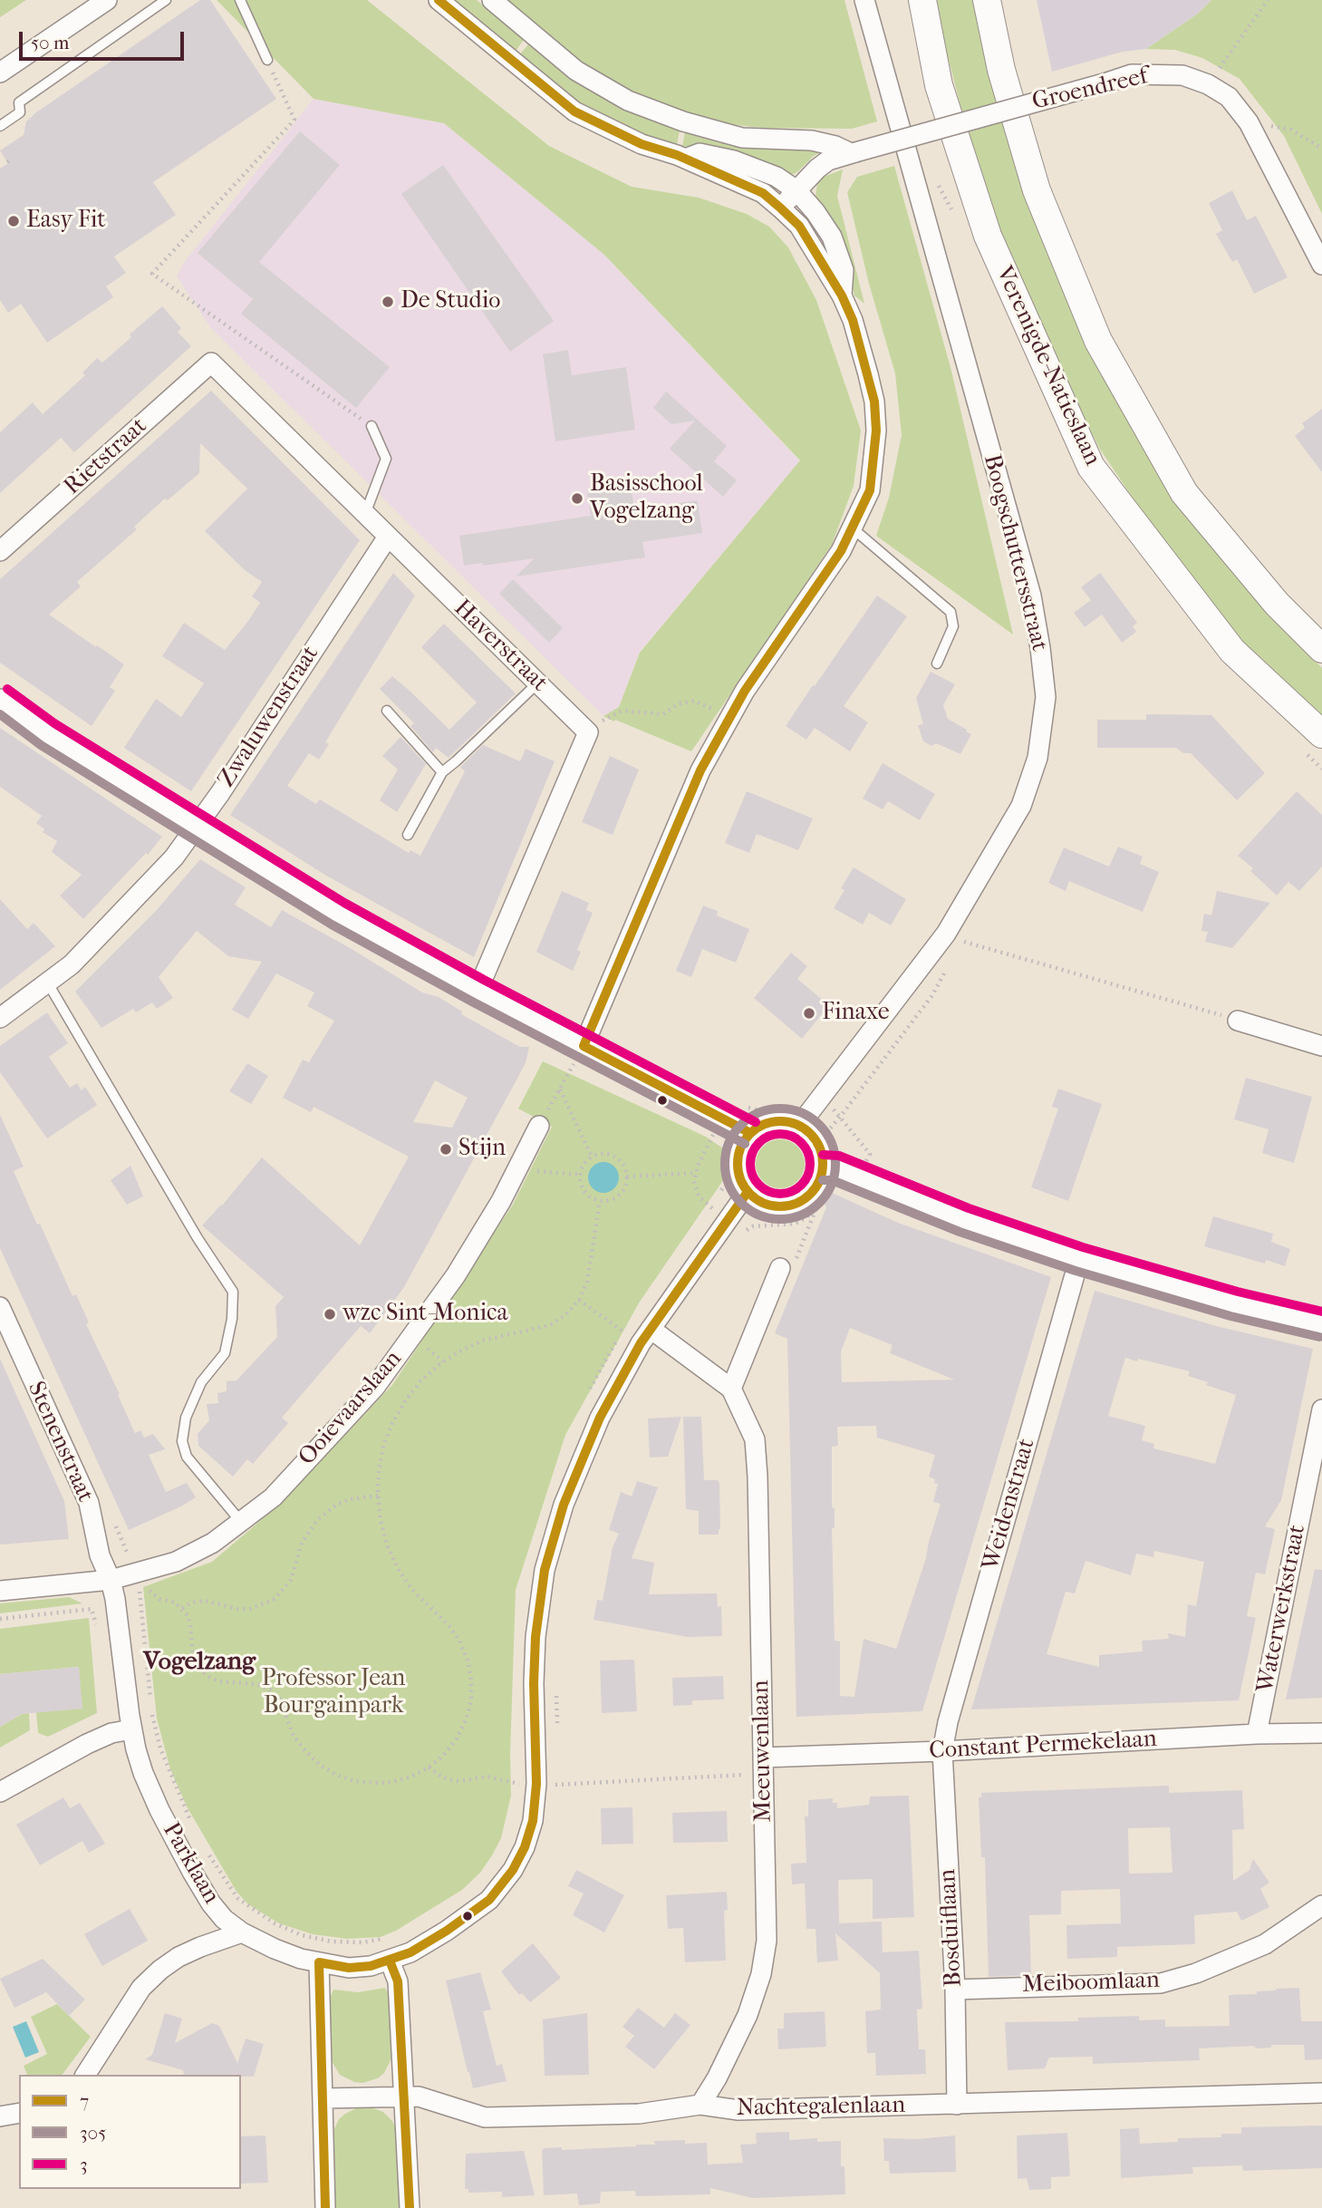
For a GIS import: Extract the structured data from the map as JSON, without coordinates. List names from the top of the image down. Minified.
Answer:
{"streets":{"main road":["Verenigde-Natieslaan"],"street":["Groendreef","Rietstraat","Boogschuttersstraat","Haverstraat","Zwaluwenstraat","Ooievaarslaan","Stenenstraat","Weidenstraat","Waterwerkstraat","Constant Permekelaan","Meeuwenlaan","Parklaan","Bosduiflaan","Meiboomlaan","Nachtegalenlaan"]},"crossings":[["Rietstraat","Haverstraat"],["Boogschuttersstraat","Parklaan"],["Haverstraat","Zwaluwenstraat"],["Ooievaarslaan","Stenenstraat"],["Ooievaarslaan","Parklaan"],["Stenenstraat","Parklaan"],["Weidenstraat","Constant Permekelaan"],["Weidenstraat","Bosduiflaan"],["Waterwerkstraat","Constant Permekelaan"],["Constant Permekelaan","Meeuwenlaan"],["Constant Permekelaan","Bosduiflaan"],["Meeuwenlaan","Parklaan"],["Meeuwenlaan","Nachtegalenlaan"],["Bosduiflaan","Meiboomlaan"],["Bosduiflaan","Nachtegalenlaan"]],"districts":["Vogelzang"],"parks":["Professor Jean Bourgainpark"],"places":["Easy Fit","De Studio","Basisschool Vogelzang","Finaxe","Stijn","wzc Sint-Monica"],"lines":["transit line 7","transit line 3","transit line 305"],"legend":["7","305","3"],"scale_bar":"50 m"}
